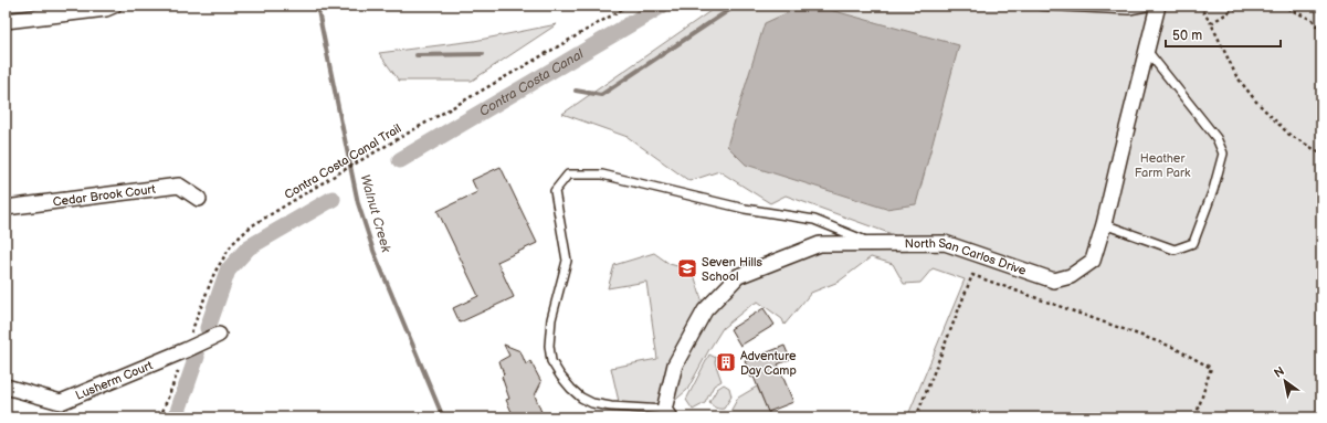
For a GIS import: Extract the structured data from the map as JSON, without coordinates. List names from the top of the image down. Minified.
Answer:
{"streets":{"street":["Cedar Brook Court","North San Carlos Drive","Lusherm Court"],"path":["Contra Costa Canal Trail"]},"crossings":[["Contra Costa Canal Trail","Lusherm Court"]],"water":["Contra Costa Canal","Walnut Creek"],"parks":["Heather Farm Park"],"places":{"school or university":["Seven Hills School"],"building":["Adventure Day Camp"]},"scale_bar":"50 m","north":"top left"}
